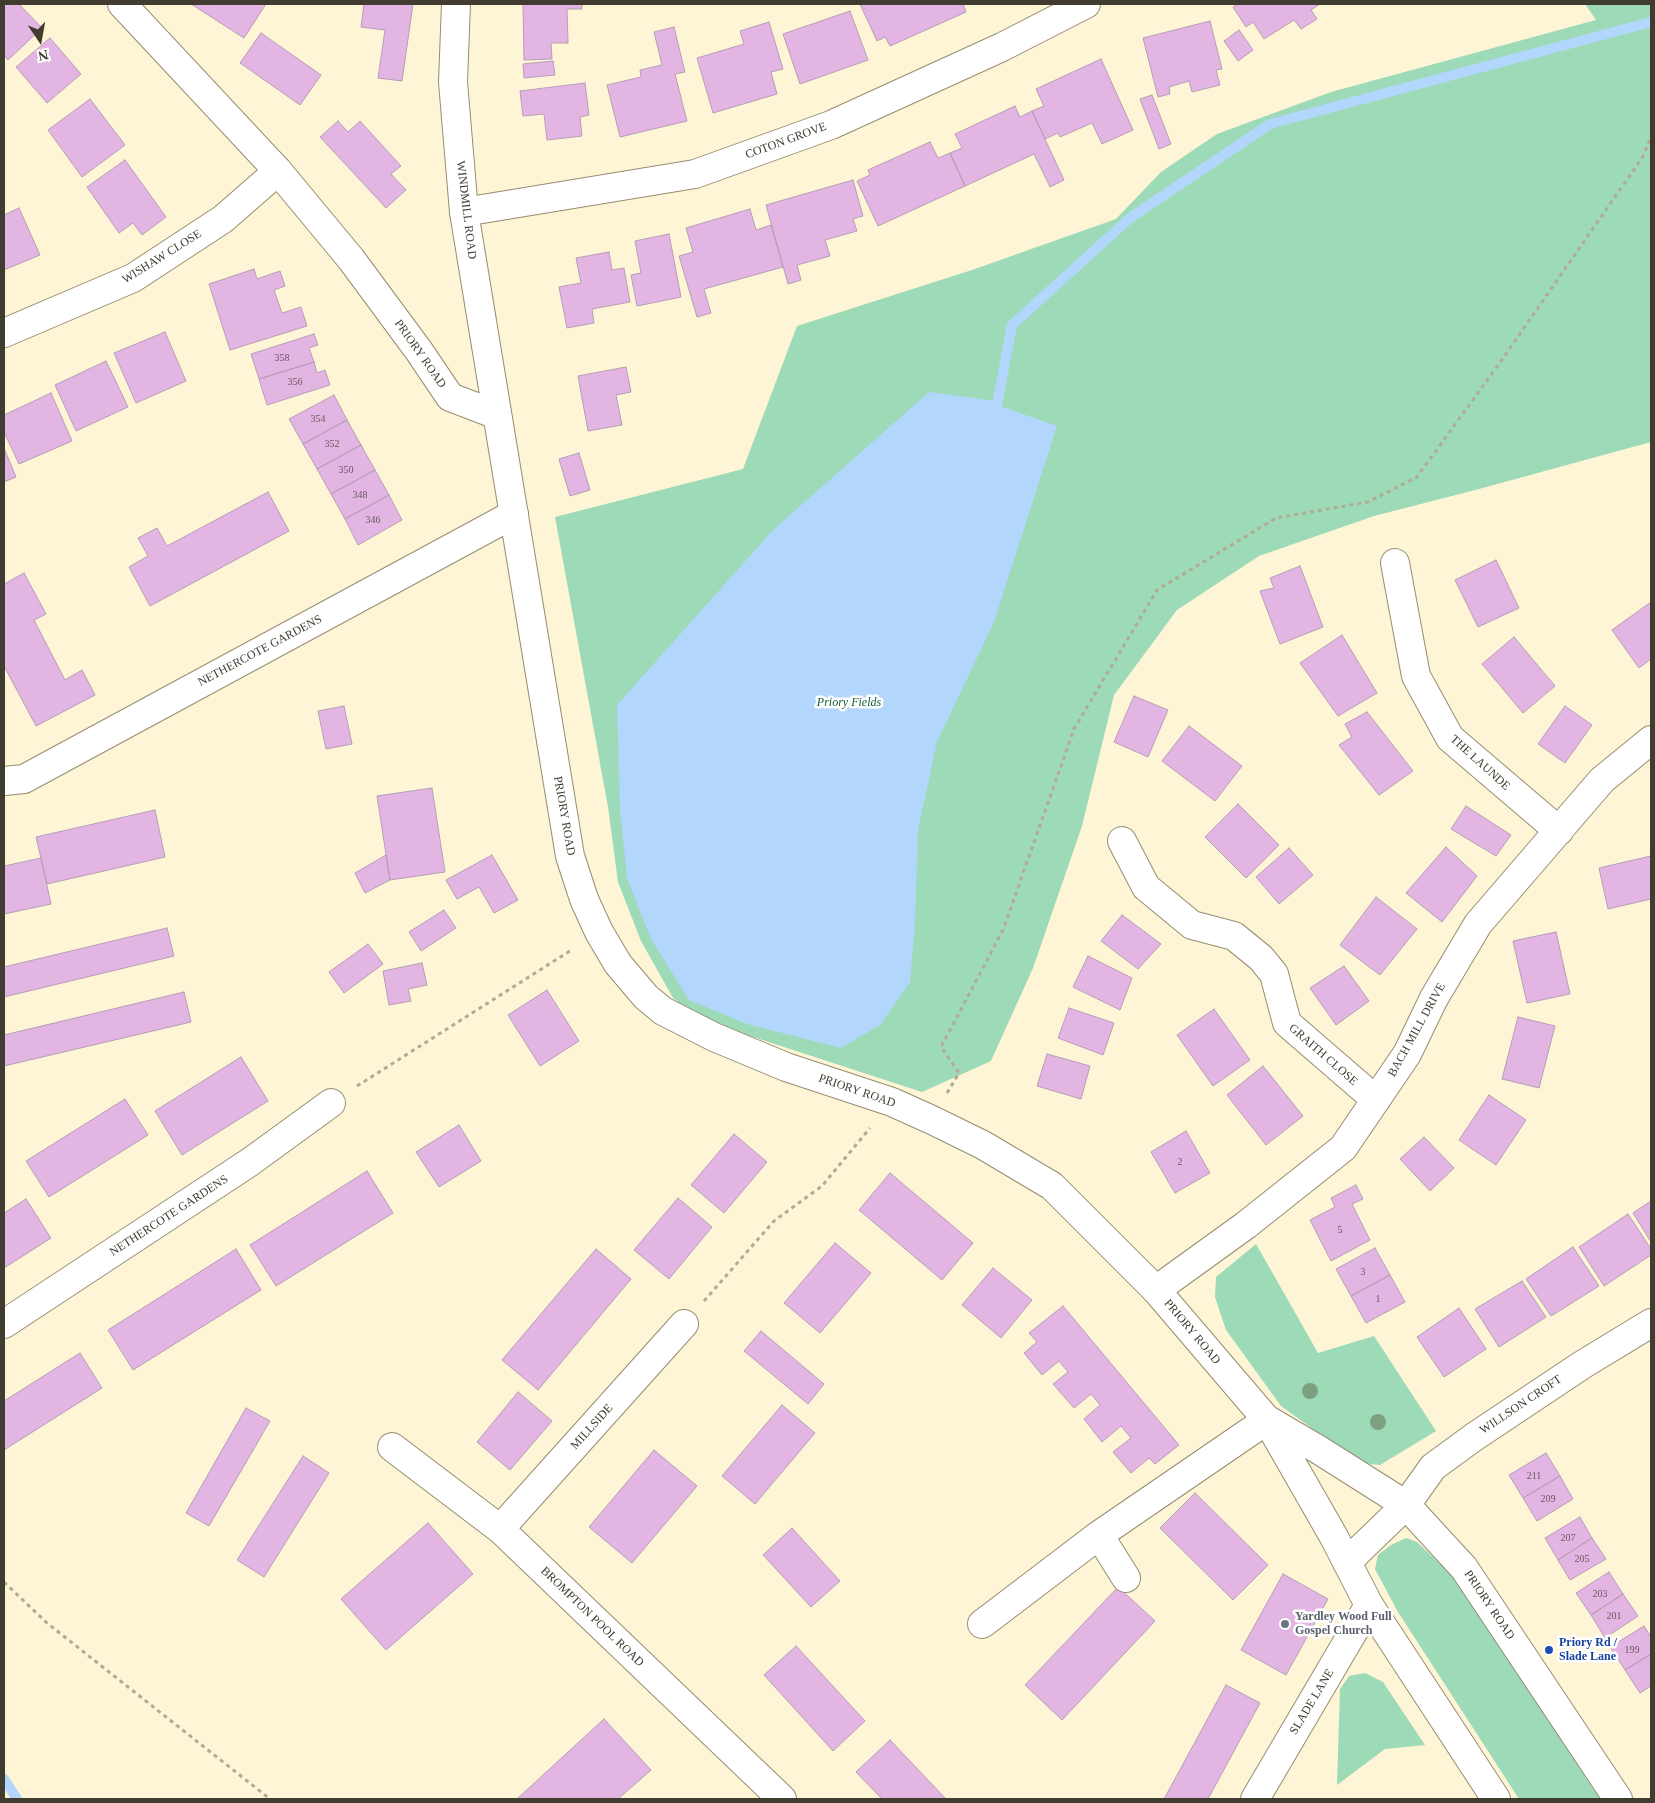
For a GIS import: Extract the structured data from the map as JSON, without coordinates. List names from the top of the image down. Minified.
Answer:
{"streets":{"street":["COTON GROVE","WINDMILL ROAD","WISHAW CLOSE","PRIORY ROAD","NETHERCOTE GARDENS","THE LAUNDE","BACH MILL DRIVE","GRAITH CLOSE","WILLSON CROFT","MILLSIDE","BROMPTON POOL ROAD","SLADE LANE"]},"crossings":[["COTON GROVE","WINDMILL ROAD"],["WINDMILL ROAD","PRIORY ROAD"],["WISHAW CLOSE","PRIORY ROAD"],["PRIORY ROAD","NETHERCOTE GARDENS"],["PRIORY ROAD","BACH MILL DRIVE"],["PRIORY ROAD","WILLSON CROFT"],["PRIORY ROAD","SLADE LANE"],["THE LAUNDE","BACH MILL DRIVE"],["BACH MILL DRIVE","GRAITH CLOSE"],["MILLSIDE","BROMPTON POOL ROAD"]],"parks":["Priory Fields"],"places":["Yardley Wood Full Gospel Church","Priory Rd / Slade Lane"],"house_numbers":["358","356","354","352","350","348","346","2","5","3","1","211","209","207","205","203","201","199"],"north":"bottom"}
